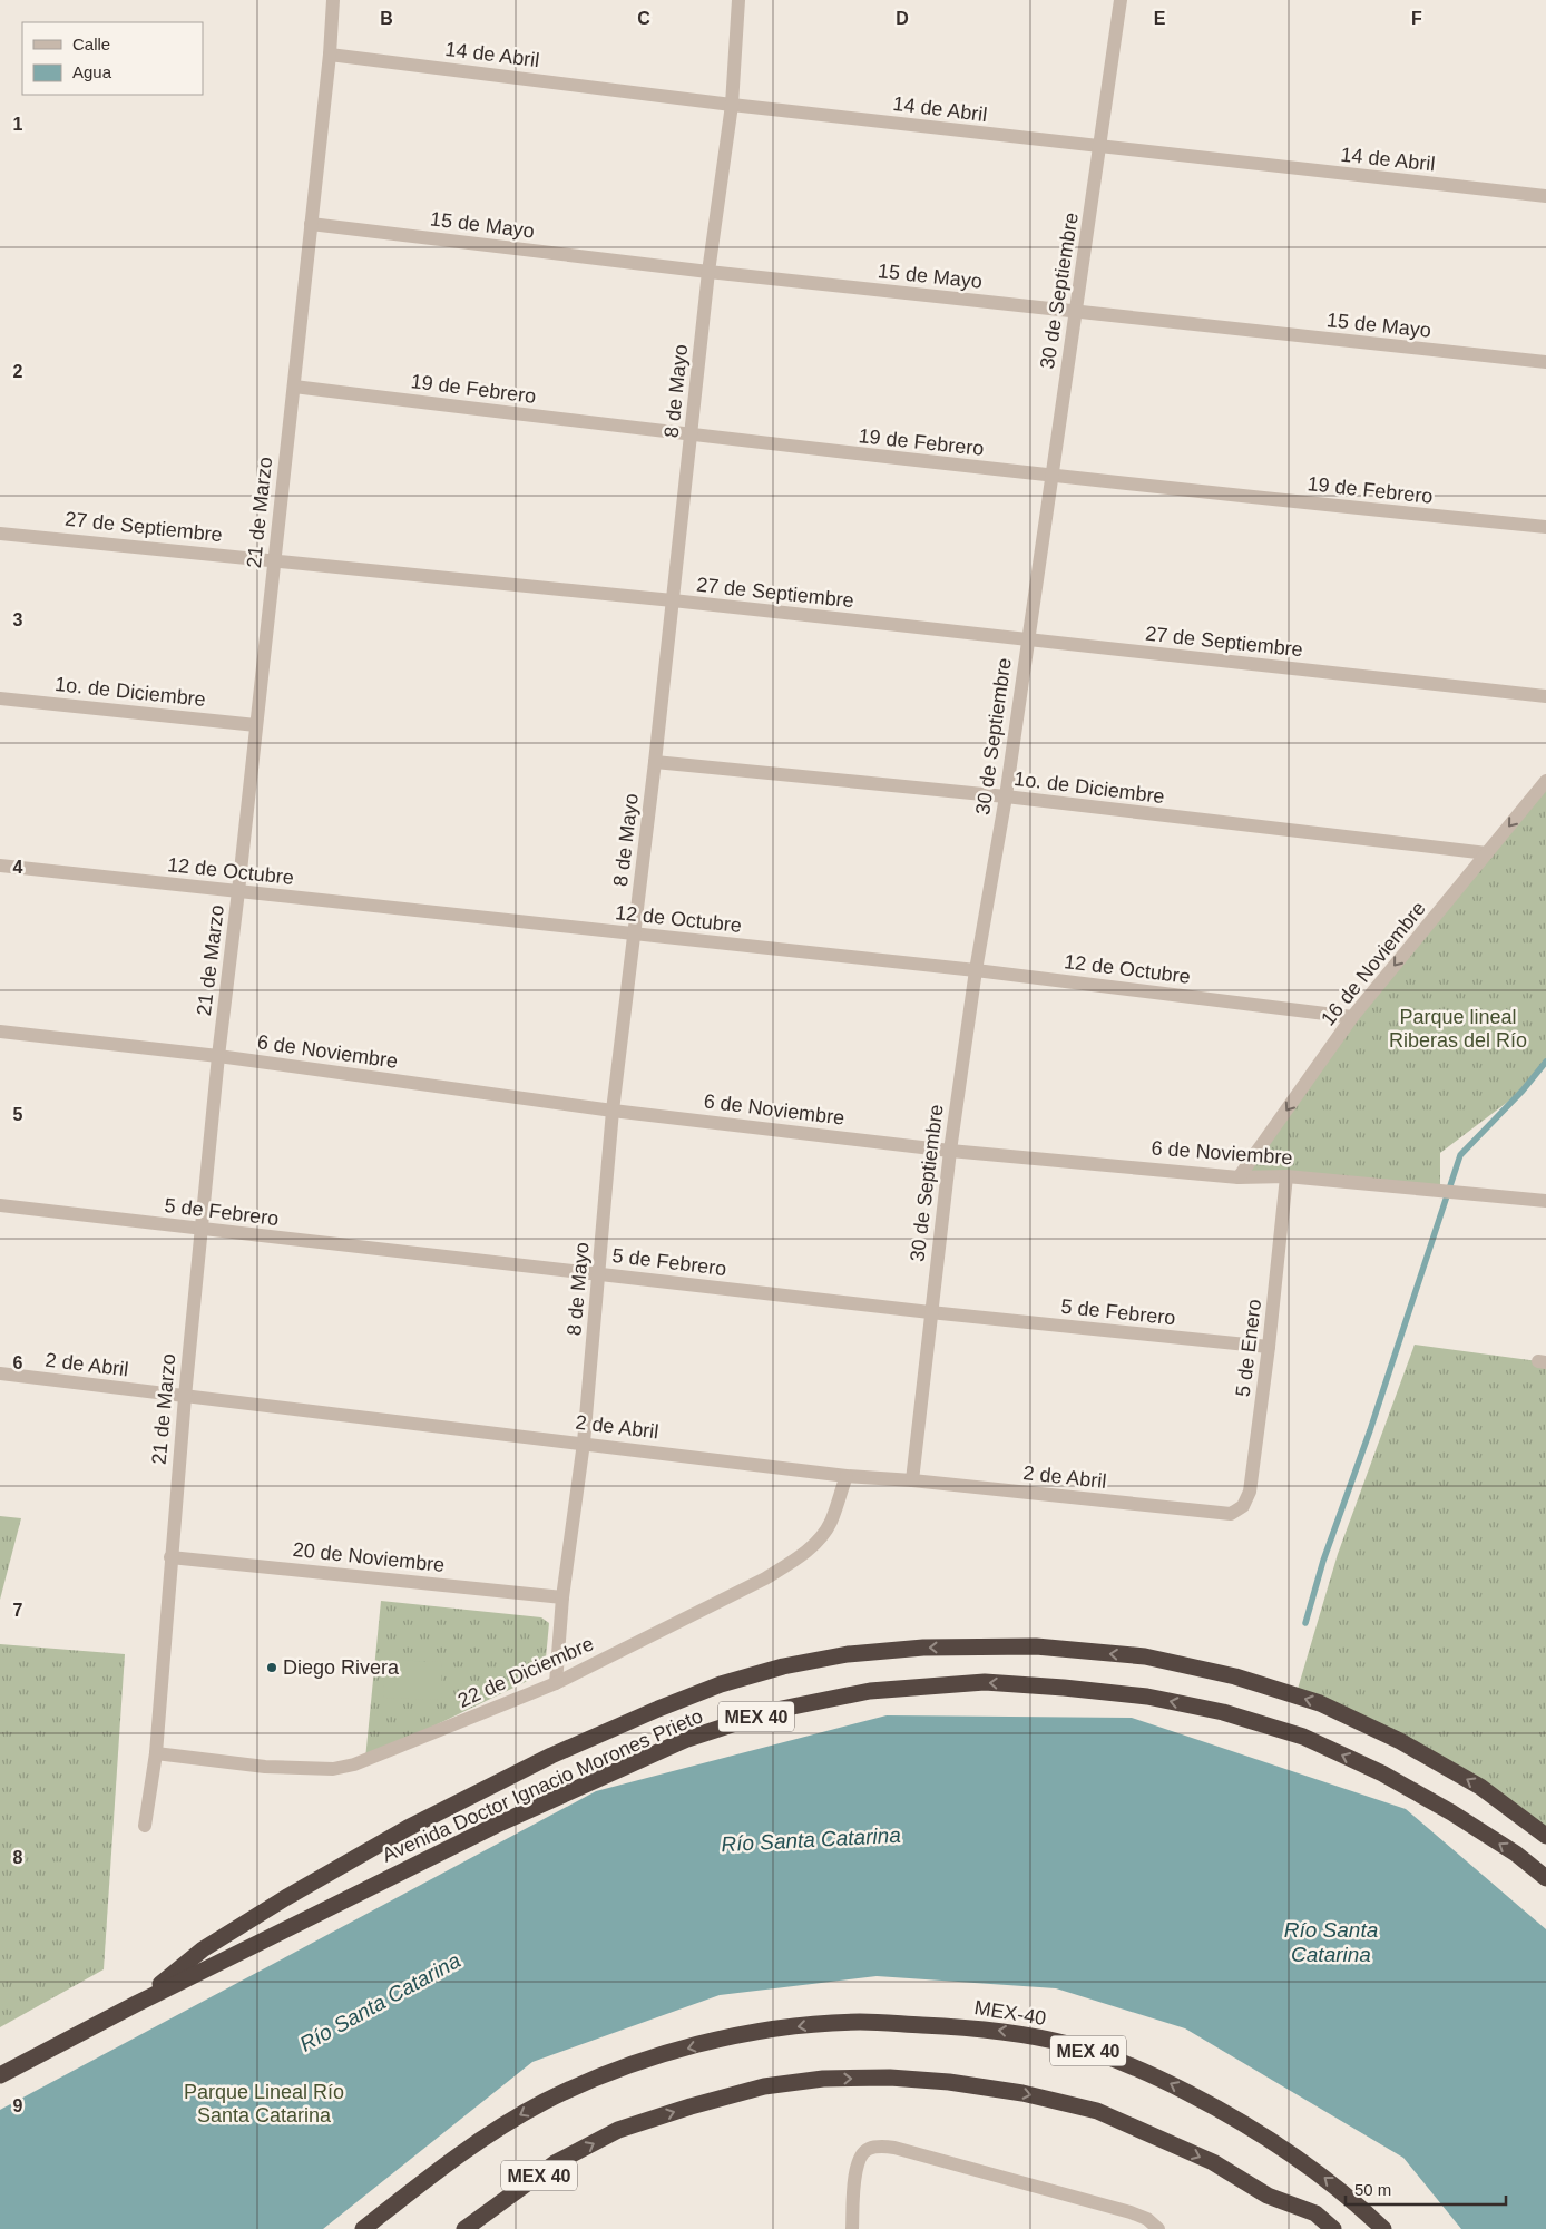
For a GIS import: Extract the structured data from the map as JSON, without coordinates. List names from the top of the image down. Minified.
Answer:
{"streets":{"highway":["MEX 40","Avenida Doctor Ignacio Morones Prieto","MEX-40"],"street":["14 de Abril","15 de Mayo","30 de Septiembre","19 de Febrero","8 de Mayo","21 de Marzo","27 de Septiembre","1o. de Diciembre","12 de Octubre","16 de Noviembre","6 de Noviembre","5 de Febrero","5 de Enero","2 de Abril","20 de Noviembre","22 de Diciembre"]},"crossings":[["14 de Abril","30 de Septiembre"],["14 de Abril","8 de Mayo"],["14 de Abril","21 de Marzo"],["15 de Mayo","30 de Septiembre"],["15 de Mayo","8 de Mayo"],["15 de Mayo","21 de Marzo"],["30 de Septiembre","19 de Febrero"],["30 de Septiembre","27 de Septiembre"],["30 de Septiembre","1o. de Diciembre"],["30 de Septiembre","12 de Octubre"],["30 de Septiembre","6 de Noviembre"],["30 de Septiembre","5 de Febrero"],["30 de Septiembre","2 de Abril"],["19 de Febrero","8 de Mayo"],["19 de Febrero","21 de Marzo"],["8 de Mayo","27 de Septiembre"],["8 de Mayo","1o. de Diciembre"],["8 de Mayo","12 de Octubre"],["8 de Mayo","6 de Noviembre"],["8 de Mayo","5 de Febrero"],["8 de Mayo","2 de Abril"],["8 de Mayo","20 de Noviembre"],["8 de Mayo","22 de Diciembre"],["21 de Marzo","27 de Septiembre"],["21 de Marzo","1o. de Diciembre"],["21 de Marzo","12 de Octubre"],["21 de Marzo","6 de Noviembre"],["21 de Marzo","5 de Febrero"],["21 de Marzo","2 de Abril"],["21 de Marzo","20 de Noviembre"],["21 de Marzo","22 de Diciembre"],["1o. de Diciembre","16 de Noviembre"],["12 de Octubre","16 de Noviembre"],["16 de Noviembre","6 de Noviembre"],["6 de Noviembre","5 de Enero"],["5 de Febrero","5 de Enero"],["5 de Enero","2 de Abril"],["2 de Abril","22 de Diciembre"]],"one_way":["16 de Noviembre","Avenida Doctor Ignacio Morones Prieto"],"water":["Río Santa Catarina"],"parks":["Parque lineal Riberas del Río","Parque Lineal Río Santa Catarina"],"places":["Diego Rivera"],"legend":["Calle","Agua"],"scale_bar":"50 m","grid":{"columns":["B","C","D","E","F"],"rows":["1","2","3","4","5","6","7","8","9"]}}
